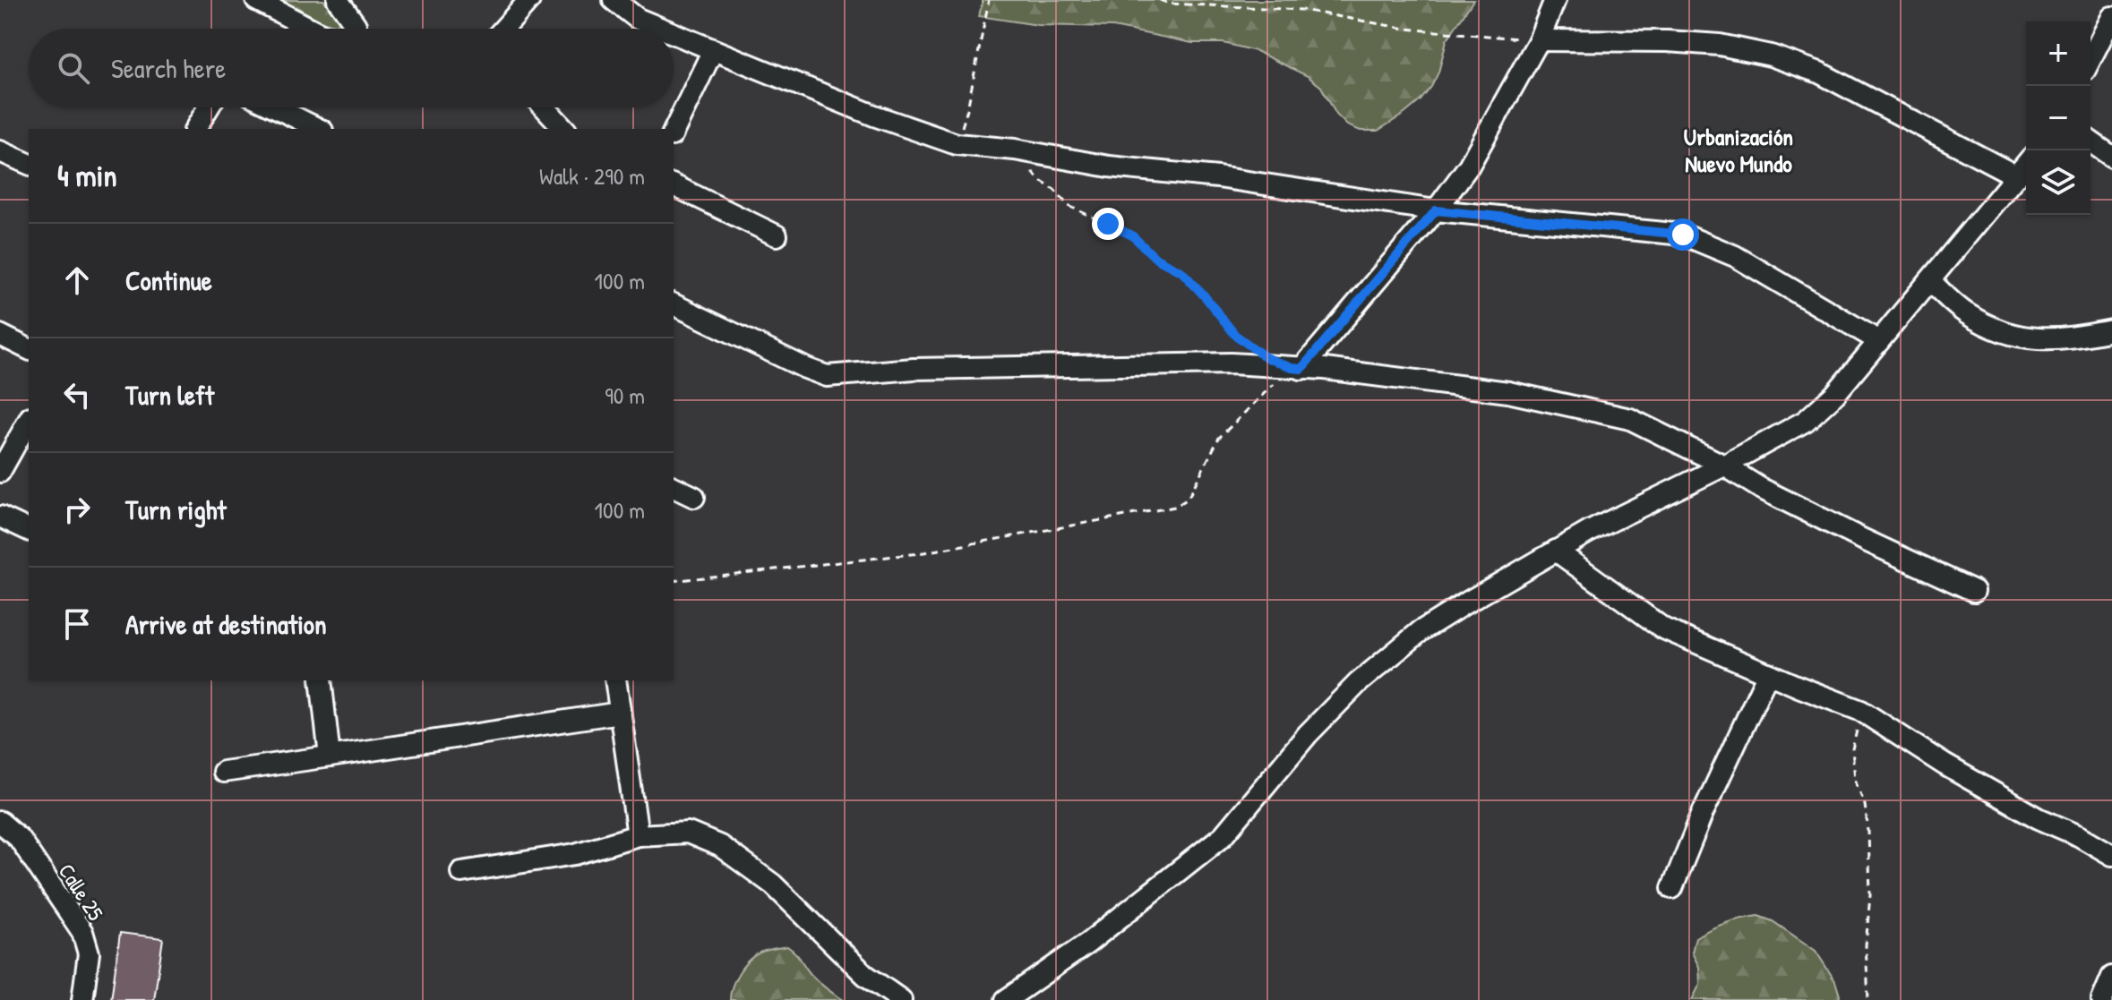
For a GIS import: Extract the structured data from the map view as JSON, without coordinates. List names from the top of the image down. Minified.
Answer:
{"streets":{"street":["Calle 25"]},"districts":["Urbanización Nuevo Mundo"],"page":{"map_buttons":["+","−"],"search":"Search here","heading":["4 min","Walk · 290 m"],"list":[["Continue","100 m"],["Turn left","90 m"],["Turn right","100 m"],"Arrive at destination"]}}
